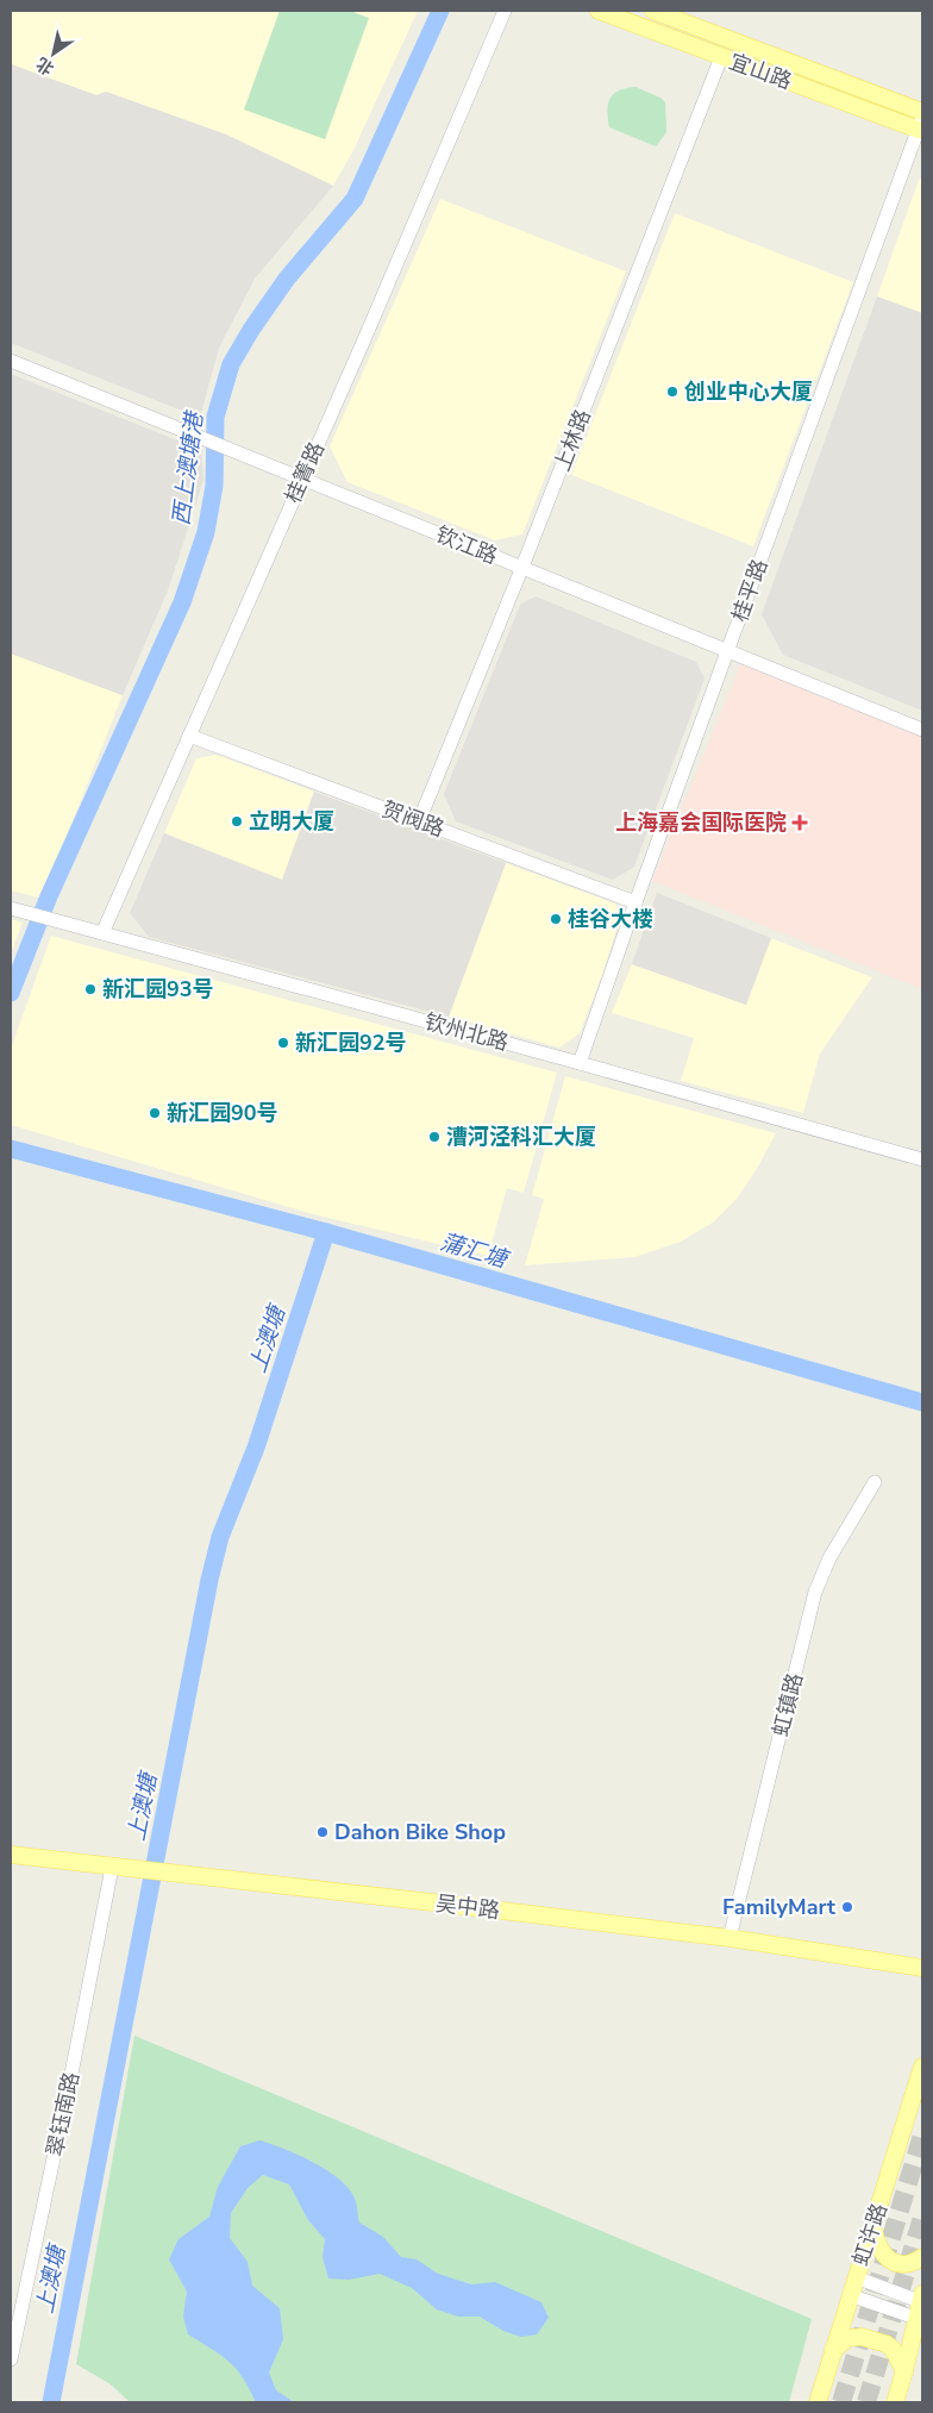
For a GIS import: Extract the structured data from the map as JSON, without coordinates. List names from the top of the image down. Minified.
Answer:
{"streets":{"main road":["宜山路","吴中路","虹许路"],"street":["上林路","桂箐路","钦江路","桂平路","贺阀路","钦州北路","虹镇路","翠钰南路"]},"crossings":[["宜山路","上林路"],["宜山路","桂平路"],["上林路","钦江路"],["上林路","贺阀路"],["桂箐路","钦江路"],["桂箐路","贺阀路"],["桂箐路","钦州北路"],["钦江路","桂平路"],["桂平路","贺阀路"],["桂平路","钦州北路"],["虹镇路","吴中路"],["吴中路","翠钰南路"]],"water":["西上澳塘港","蒲汇塘","上澳塘"],"places":{"other":["创业中心大厦","立明大厦","桂谷大楼","新汇园93号","新汇园92号","新汇园90号","漕河泾科汇大厦","Dahon Bike Shop","FamilyMart"],"health":["上海嘉会国际医院"]},"north":"bottom left"}
